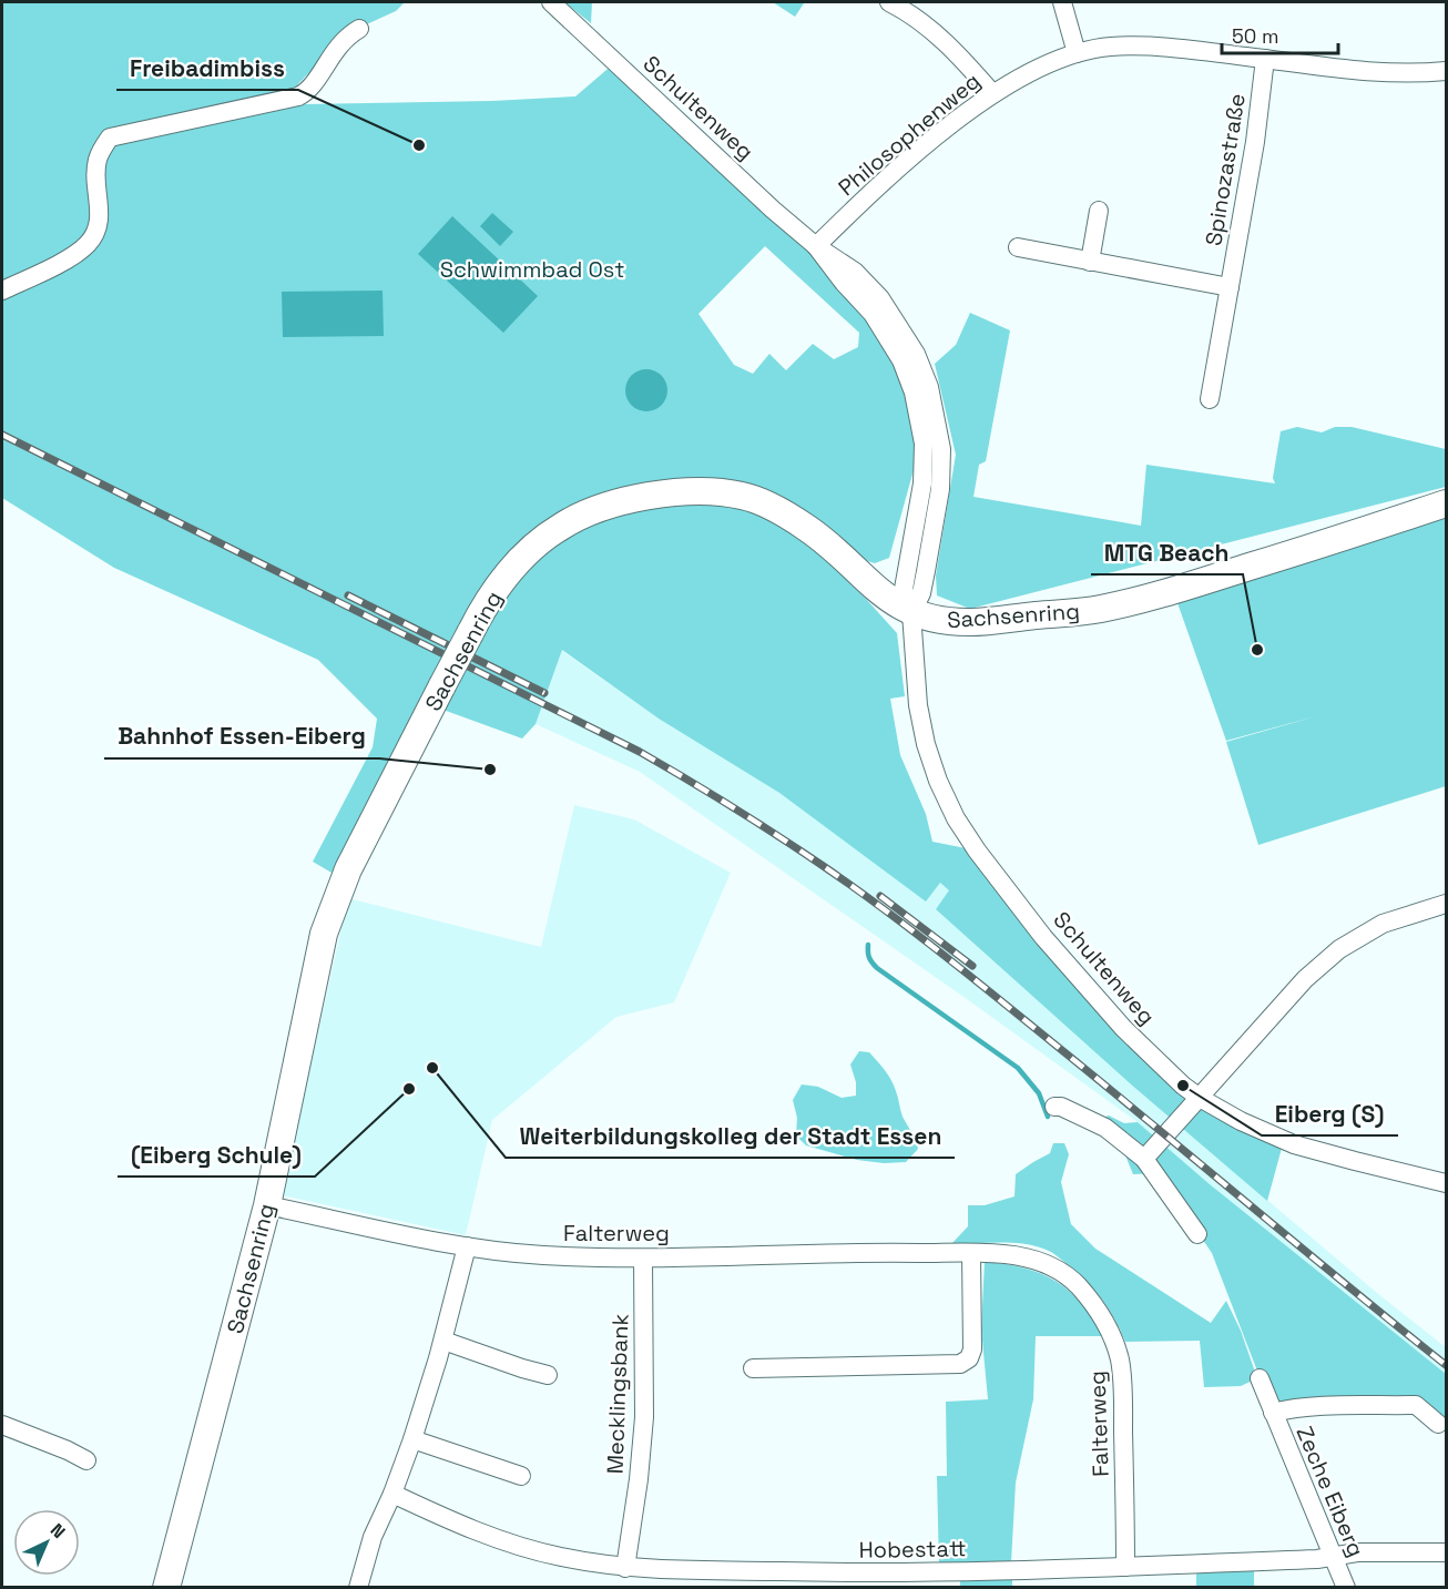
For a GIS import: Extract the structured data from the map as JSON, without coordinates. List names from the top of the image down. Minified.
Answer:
{"streets":{"street":["Schultenweg","Philosophenweg","Spinozastraße","Sachsenring","Falterweg","Mecklingsbank","Zeche Eiberg","Hobestatt"]},"crossings":[["Schultenweg","Philosophenweg"],["Schultenweg","Sachsenring"],["Philosophenweg","Spinozastraße"],["Sachsenring","Falterweg"],["Falterweg","Mecklingsbank"],["Falterweg","Hobestatt"],["Mecklingsbank","Hobestatt"],["Zeche Eiberg","Hobestatt"]],"parks":["Schwimmbad Ost"],"places":["Freibadimbiss","MTG Beach","Bahnhof Essen-Eiberg","Weiterbildungskolleg der Stadt Essen","Eiberg (S)","(Eiberg Schule)"],"scale_bar":"50 m","north":"top right"}
